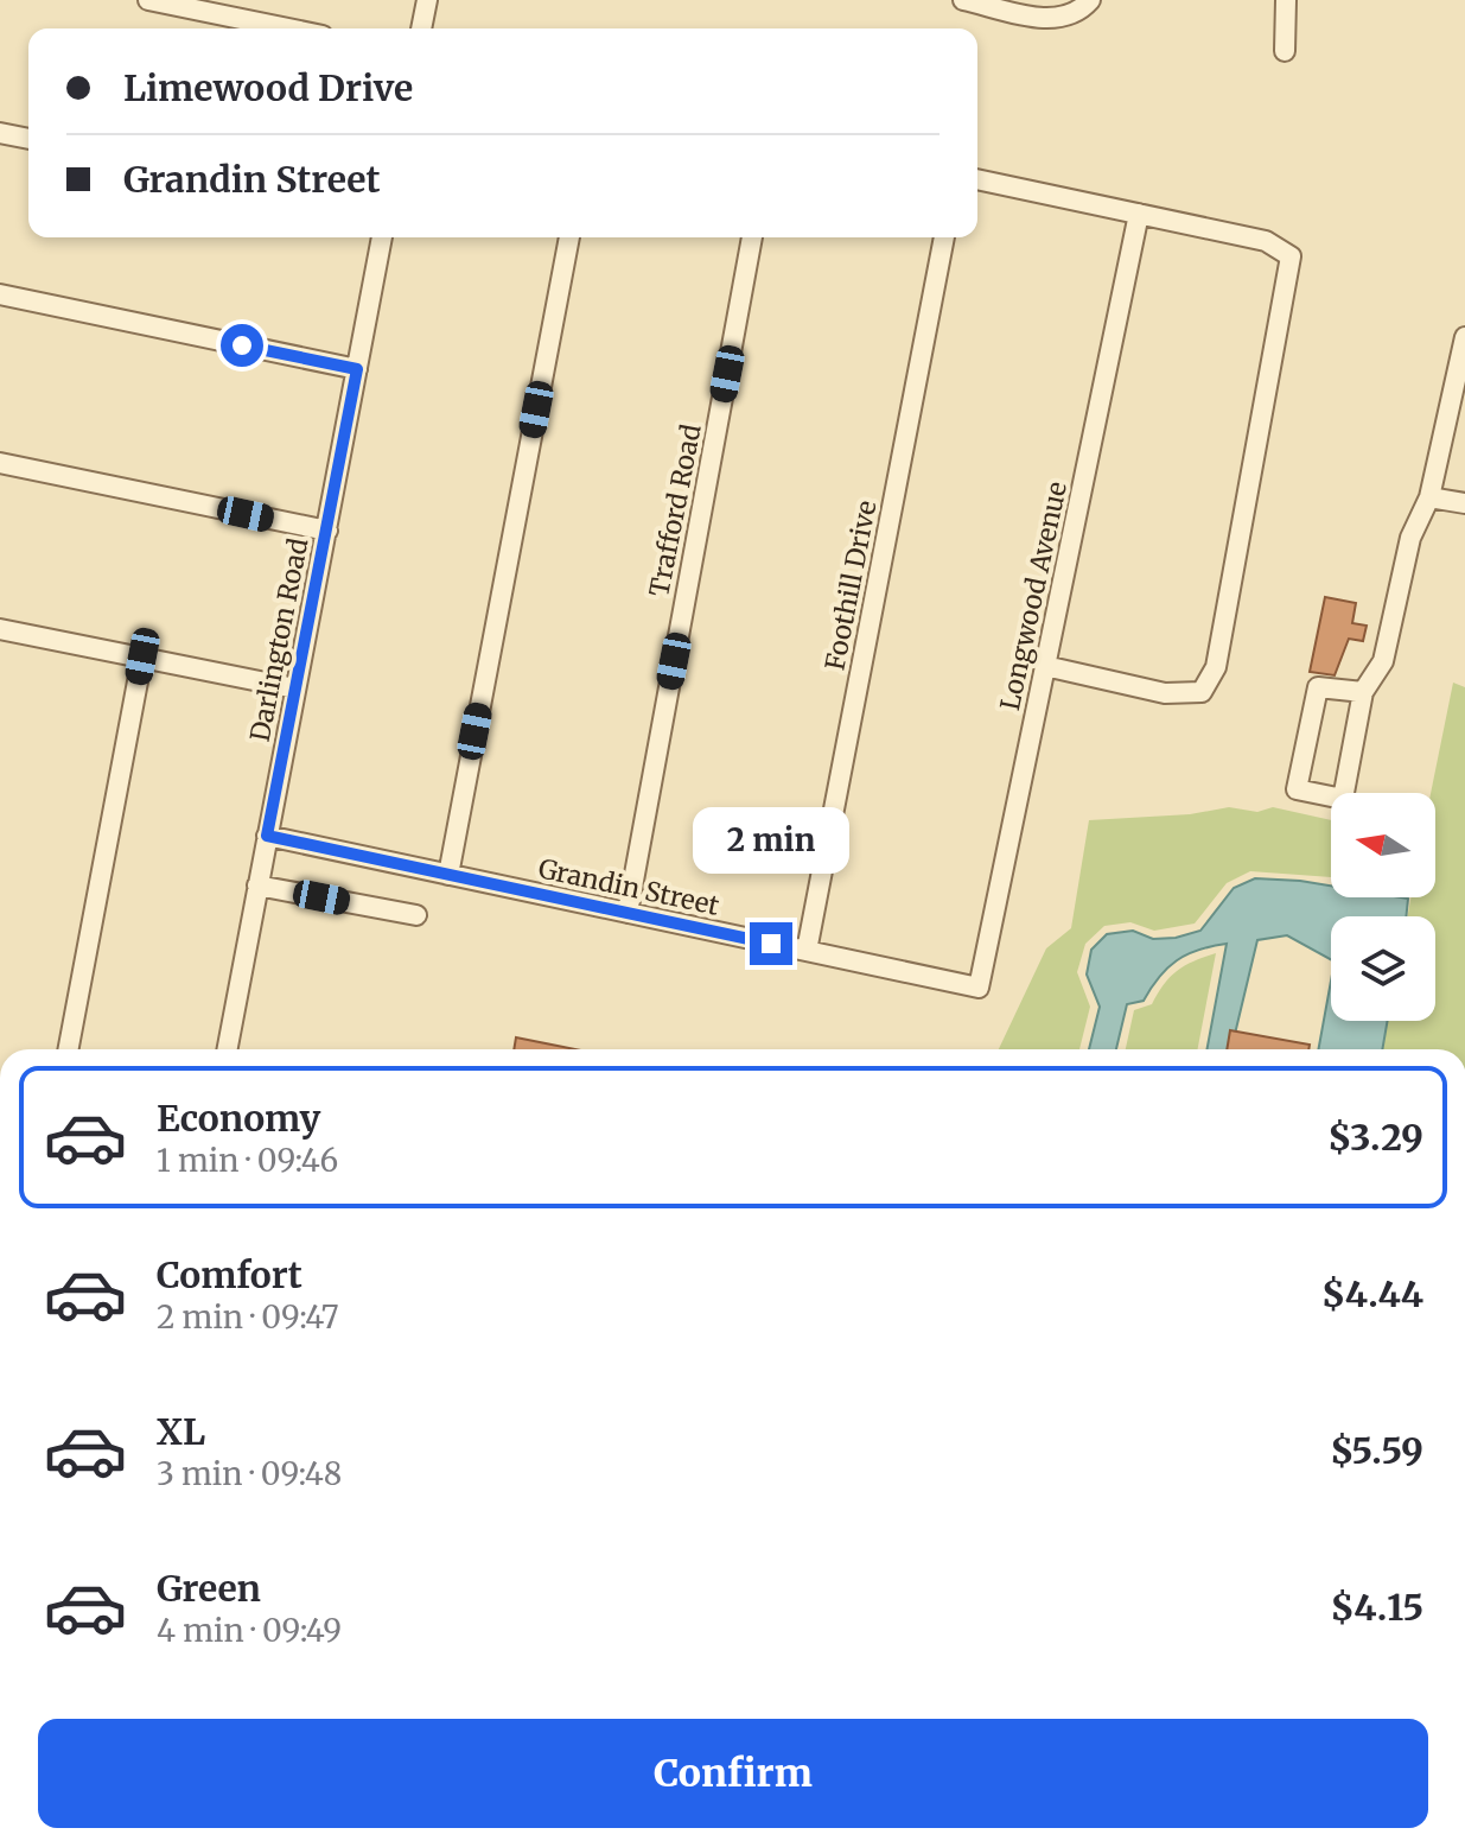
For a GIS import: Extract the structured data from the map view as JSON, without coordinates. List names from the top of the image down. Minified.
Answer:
{"streets":{"street":["Trafford Road","Foothill Drive","Longwood Avenue","Darlington Road","Grandin Street"]},"crossings":[["Trafford Road","Grandin Street"],["Foothill Drive","Grandin Street"],["Longwood Avenue","Grandin Street"],["Darlington Road","Grandin Street"]],"north":"left","page":{"banner":["Limewood Drive","Grandin Street"],"bubble":"2 min","list":[{"name":"Economy","note":"1 min · 09:46","value":"$3.29"},{"name":"Comfort","note":"2 min · 09:47","value":"$4.44"},{"name":"XL","note":"3 min · 09:48","value":"$5.59"},{"name":"Green","note":"4 min · 09:49","value":"$4.15"}],"buttons":"Confirm"}}
